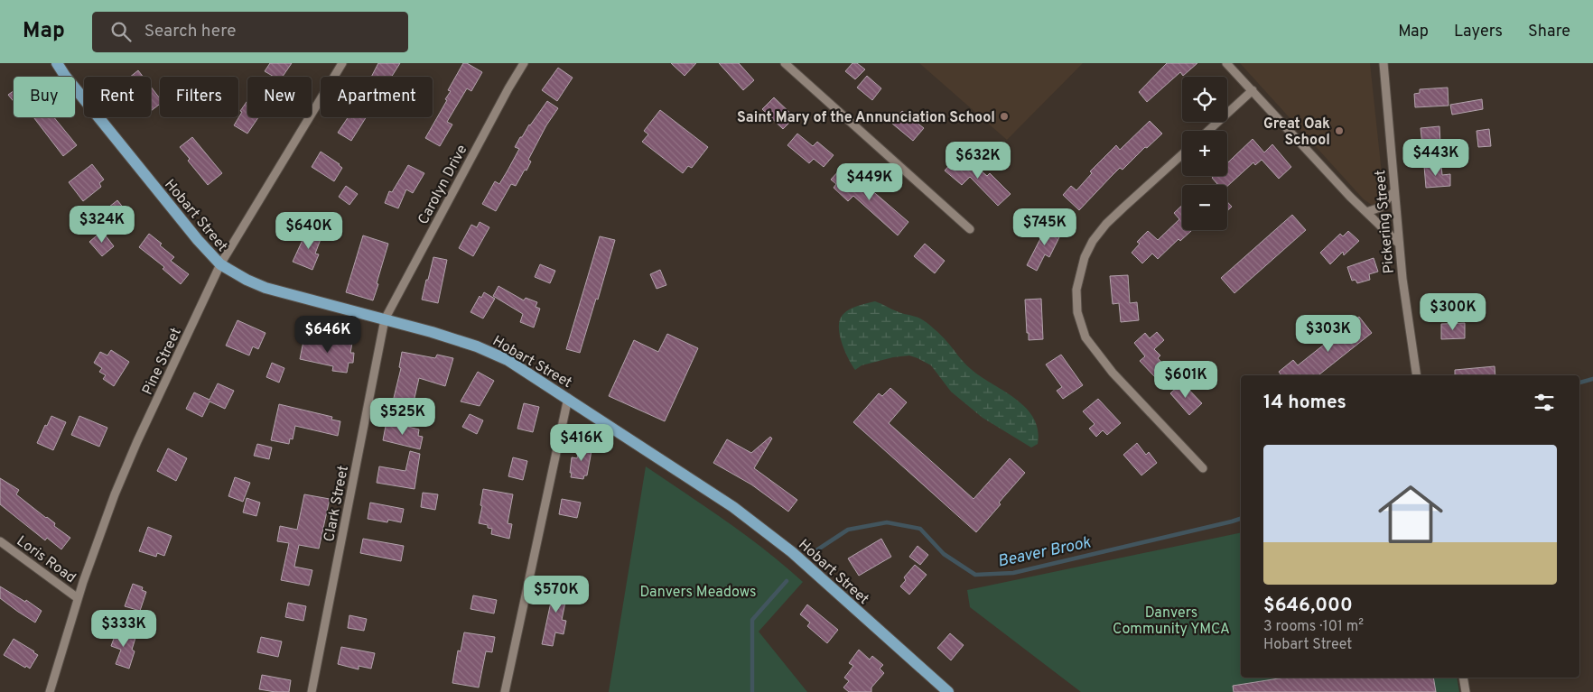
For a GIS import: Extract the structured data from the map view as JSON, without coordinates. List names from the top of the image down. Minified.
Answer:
{"streets":{"main road":["Hobart Street"],"street":["Carolyn Drive","Pickering Street","Pine Street","Clark Street","Loris Road"]},"crossings":[["Carolyn Drive","Hobart Street"],["Carolyn Drive","Clark Street"],["Hobart Street","Pine Street"],["Hobart Street","Clark Street"],["Pine Street","Loris Road"]],"water":["Beaver Brook"],"parks":["Danvers Meadows","Danvers Community YMCA"],"places":["Saint Mary of the Annunciation School","Great Oak School"],"page":{"header":"Map","search":"Search here","nav":["Map","Layers","Share"],"map_buttons":["+","−"],"chip":["Buy","Rent","Filters","New","Apartment"],"price":["$443K","$632K","$449K","$324K","$745K","$640K","$300K","$303K","$646K","$601K","$525K","$416K","$570K","$333K"],"heading":"14 homes","list":[{"name":"$646,000","note":"3 rooms · 101 m² · Hobart Street"}]}}
